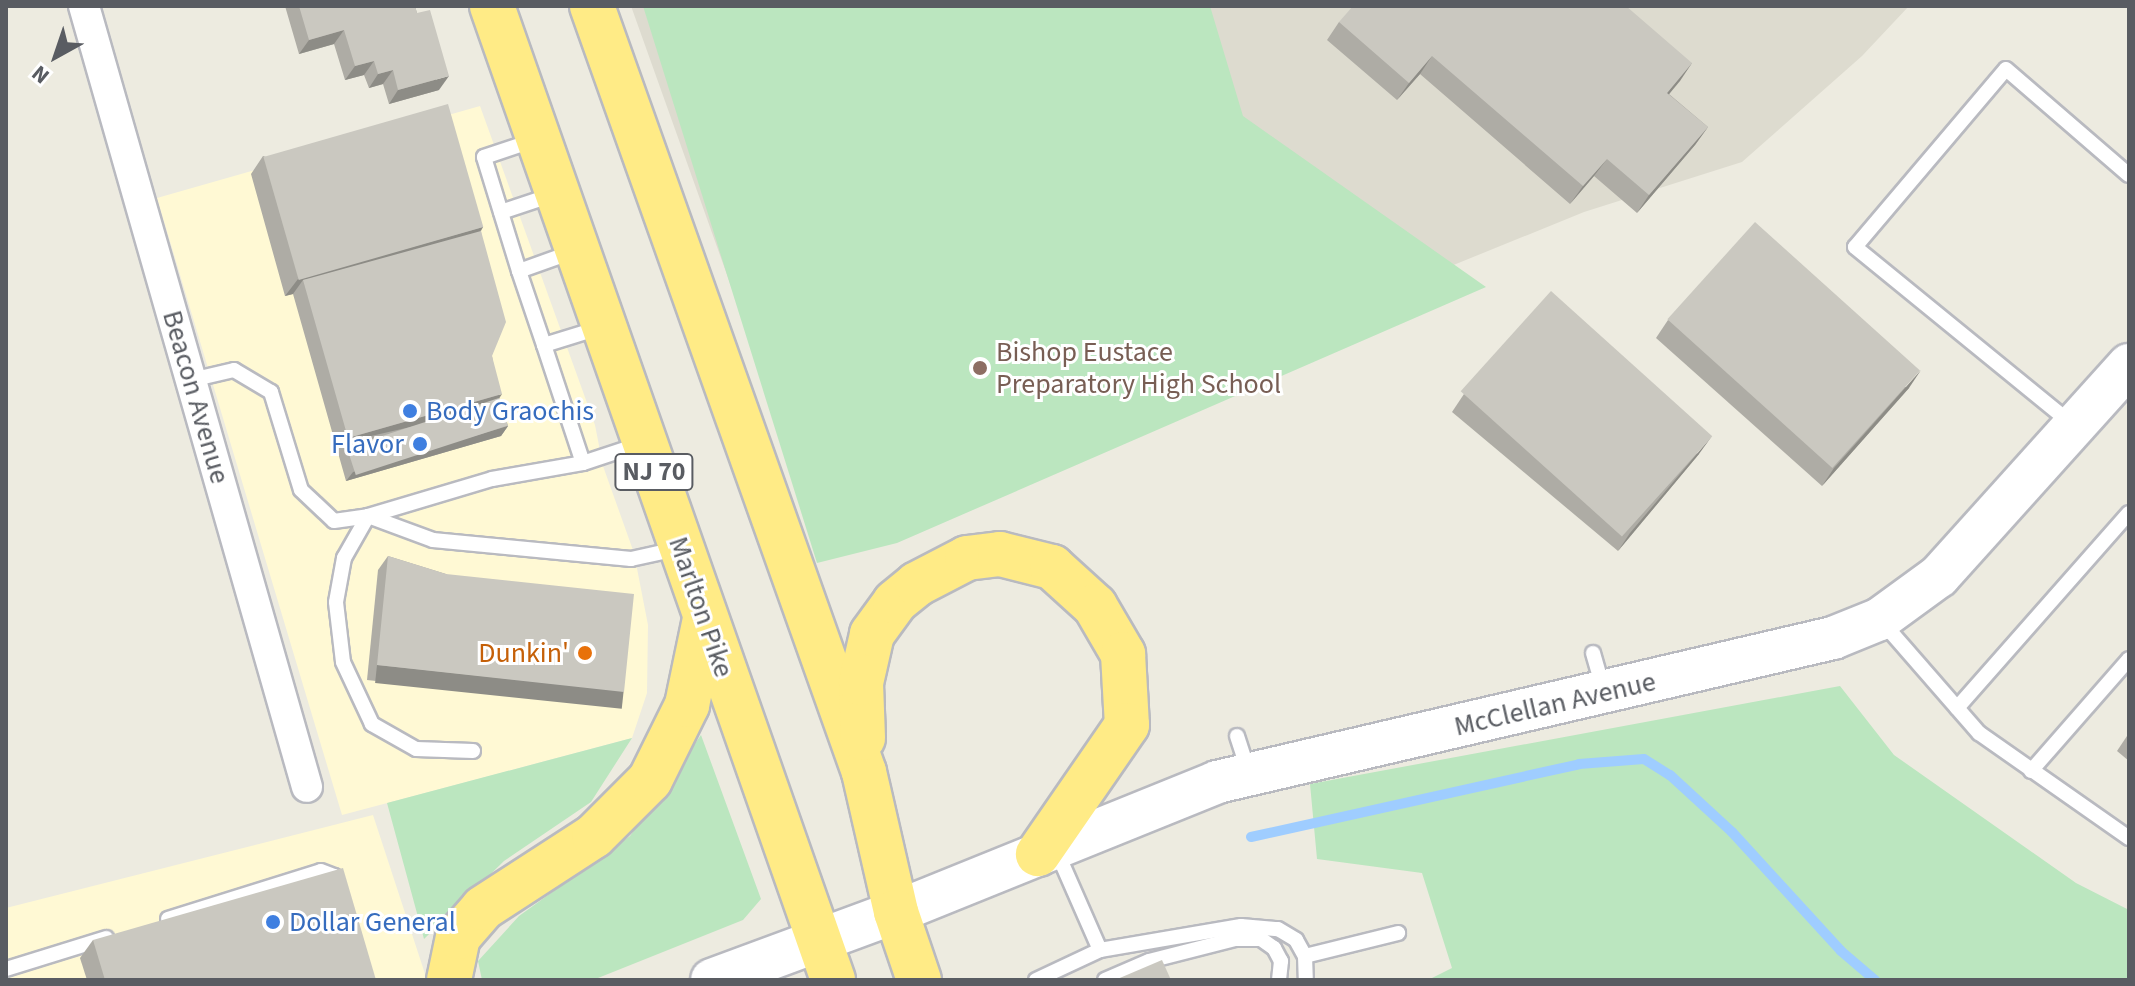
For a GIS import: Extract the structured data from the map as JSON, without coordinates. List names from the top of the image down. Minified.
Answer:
{"streets":{"highway":["NJ 70","Marlton Pike"],"street":["Beacon Avenue","McClellan Avenue"]},"crossings":[["Marlton Pike","McClellan Avenue"]],"places":["Bishop Eustace Preparatory High School","Body Graochis","Flavor","Dunkin'","Dollar General"],"north":"bottom left"}
